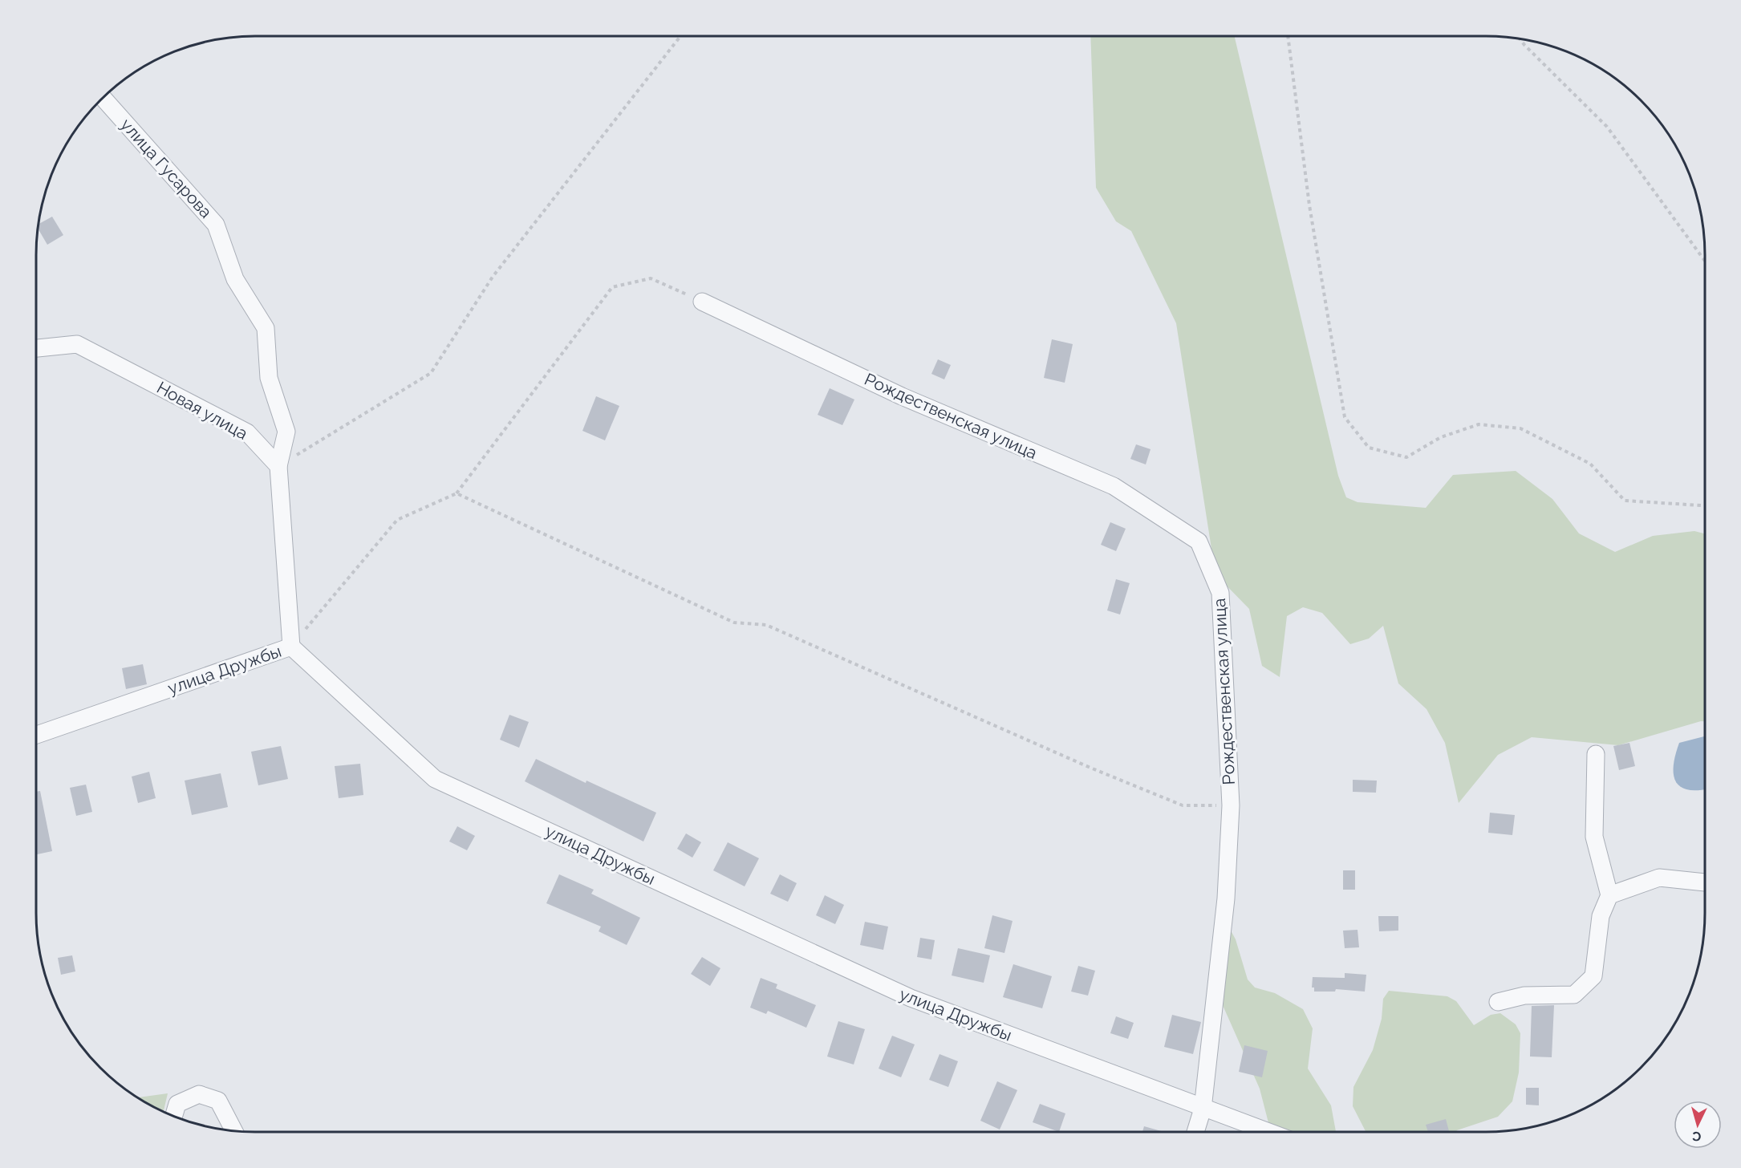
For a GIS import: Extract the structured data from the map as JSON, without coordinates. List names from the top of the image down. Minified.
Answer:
{"streets":{"street":["улица Гусарова","Новая улица","Рождественская улица","улица Дружбы"]},"crossings":[["улица Гусарова","Новая улица"],["Рождественская улица","улица Дружбы"]],"north":"bottom"}
